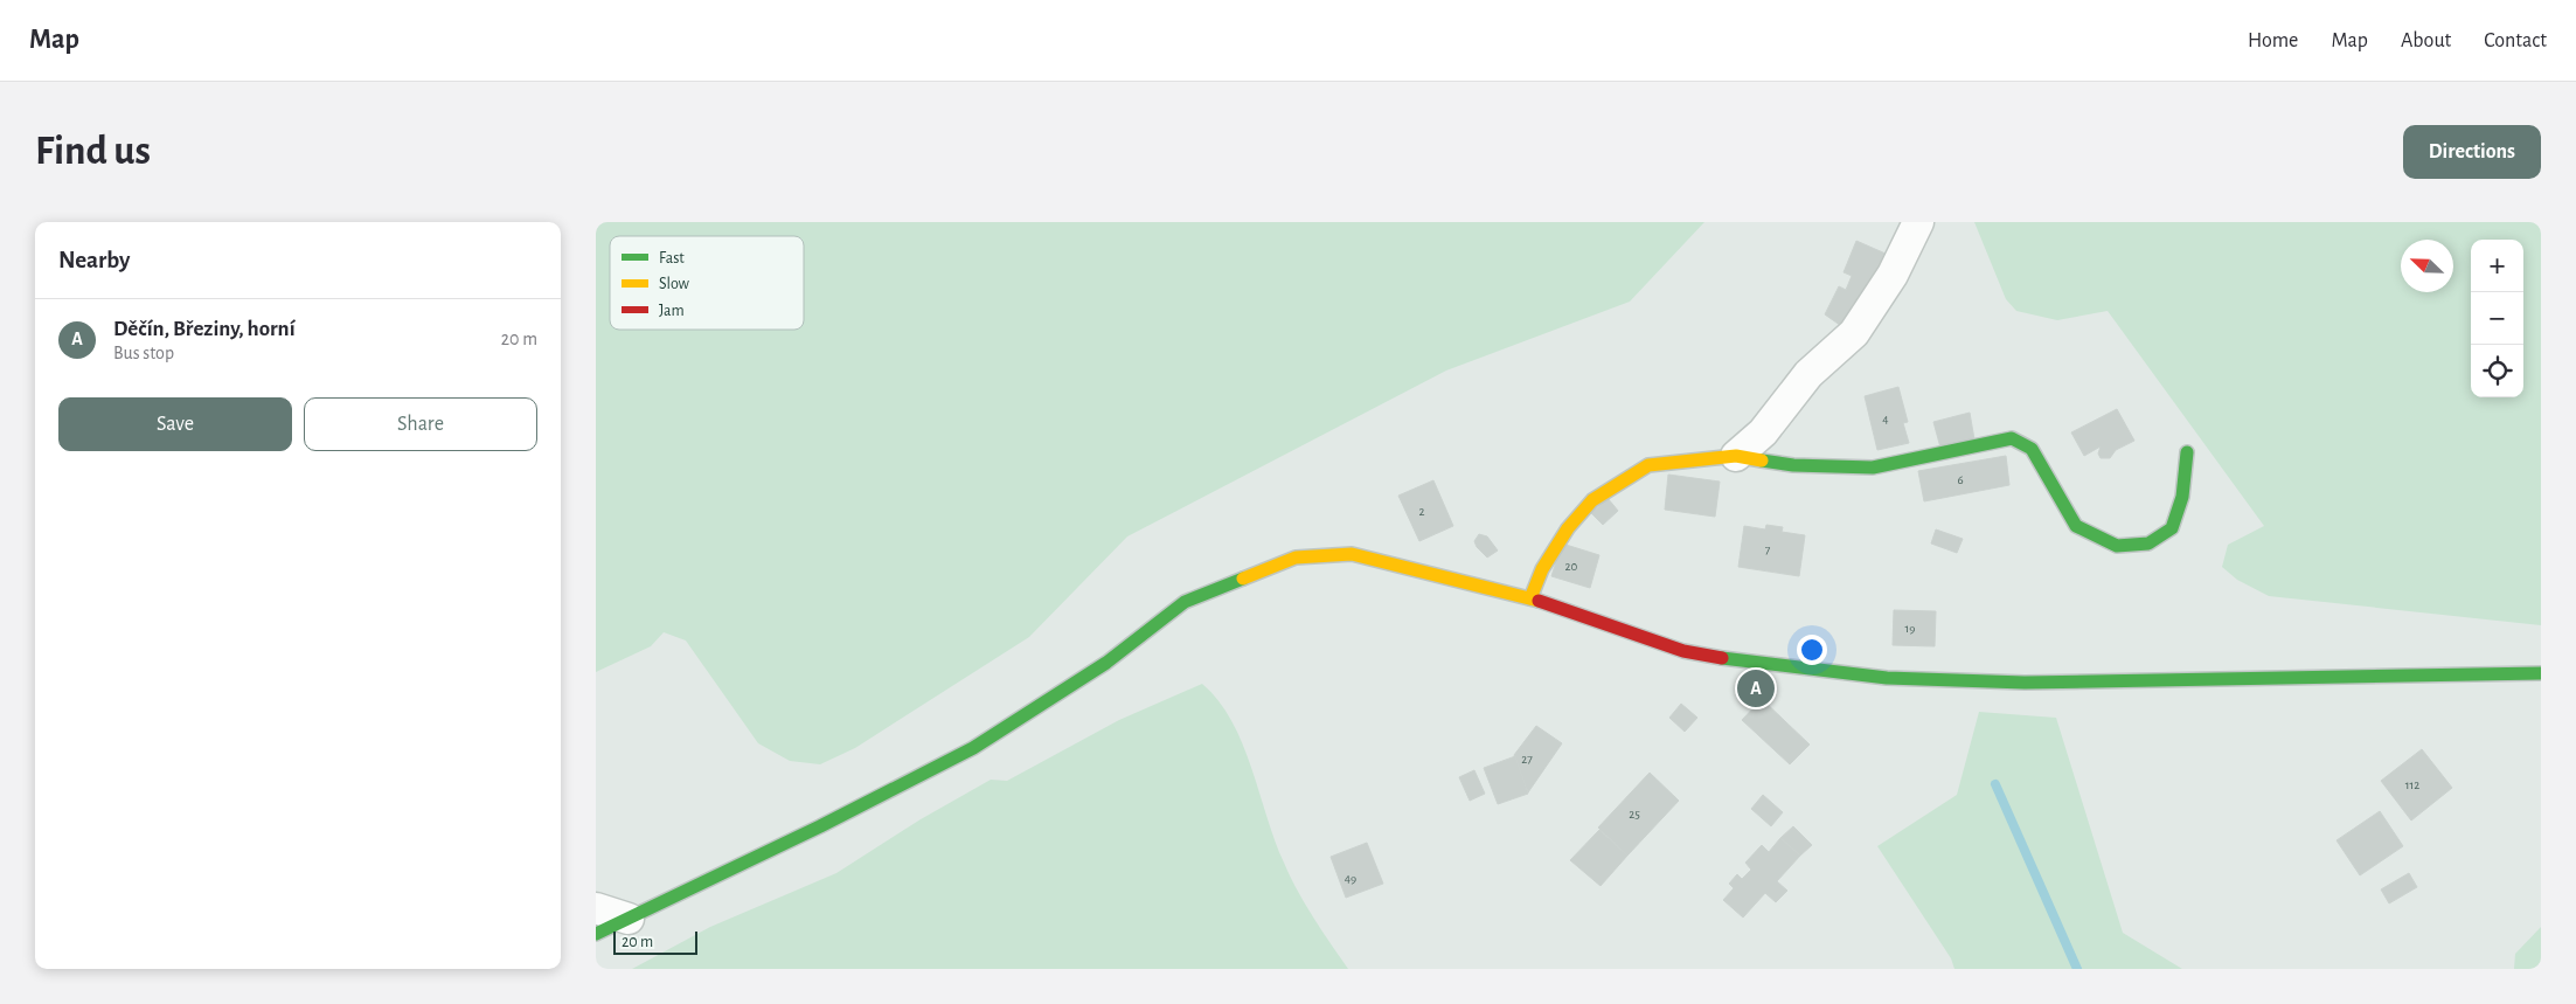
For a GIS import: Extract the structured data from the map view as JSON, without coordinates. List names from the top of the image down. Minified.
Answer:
{"house_numbers":["4","6","2","7","20","19","27","112","25","49"],"legend":["Fast","Slow","Jam"],"scale_bar":"20 m","north":"top left","page":{"header":"Map","nav":["Home","Map","About","Contact"],"buttons":["Directions",["Save","Share"]],"title":"Find us","heading":"Nearby","map_buttons":["+","−"],"list":[{"mark":"A","name":"Děčín, Březiny, horní","note":"Bus stop","value":"20 m"}],"pins":"A","scale":"20 m"}}
